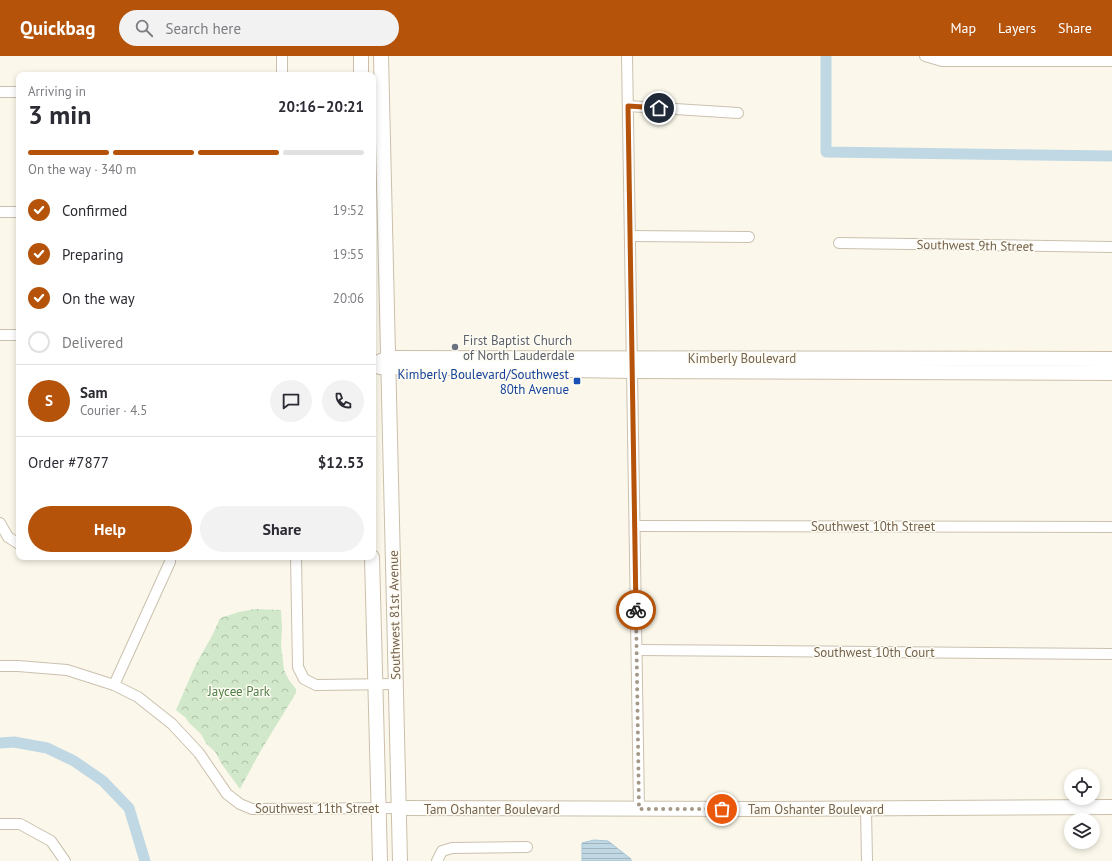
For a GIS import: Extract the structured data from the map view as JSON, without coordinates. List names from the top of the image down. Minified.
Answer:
{"streets":{"street":["Southwest 9th Street","Kimberly Boulevard","Southwest 10th Street","Southwest 81st Avenue","Southwest 10th Court","Southwest 11th Street","Tam Oshanter Boulevard"]},"crossings":[["Kimberly Boulevard","Southwest 81st Avenue"],["Southwest 81st Avenue","Southwest 11th Street"],["Southwest 81st Avenue","Tam Oshanter Boulevard"],["Southwest 11th Street","Tam Oshanter Boulevard"]],"parks":["Jaycee Park"],"places":{"other":["First Baptist Church of North Lauderdale"],"transit":["Kimberly Boulevard/Southwest 80th Avenue"]},"page":{"header":"Quickbag","search":"Search here","nav":["Map","Layers","Share"],"heading":["3 min","Arriving in","20:16–20:21"],"panel":["Sam","Courier · 4.5","Order #7877","$12.53"],"bar":"On the way · 340 m","list":[["Confirmed","19:52"],["Preparing","19:55"],["On the way","20:06"],"Delivered"],"round":"S","buttons":["Help","Share"]}}
